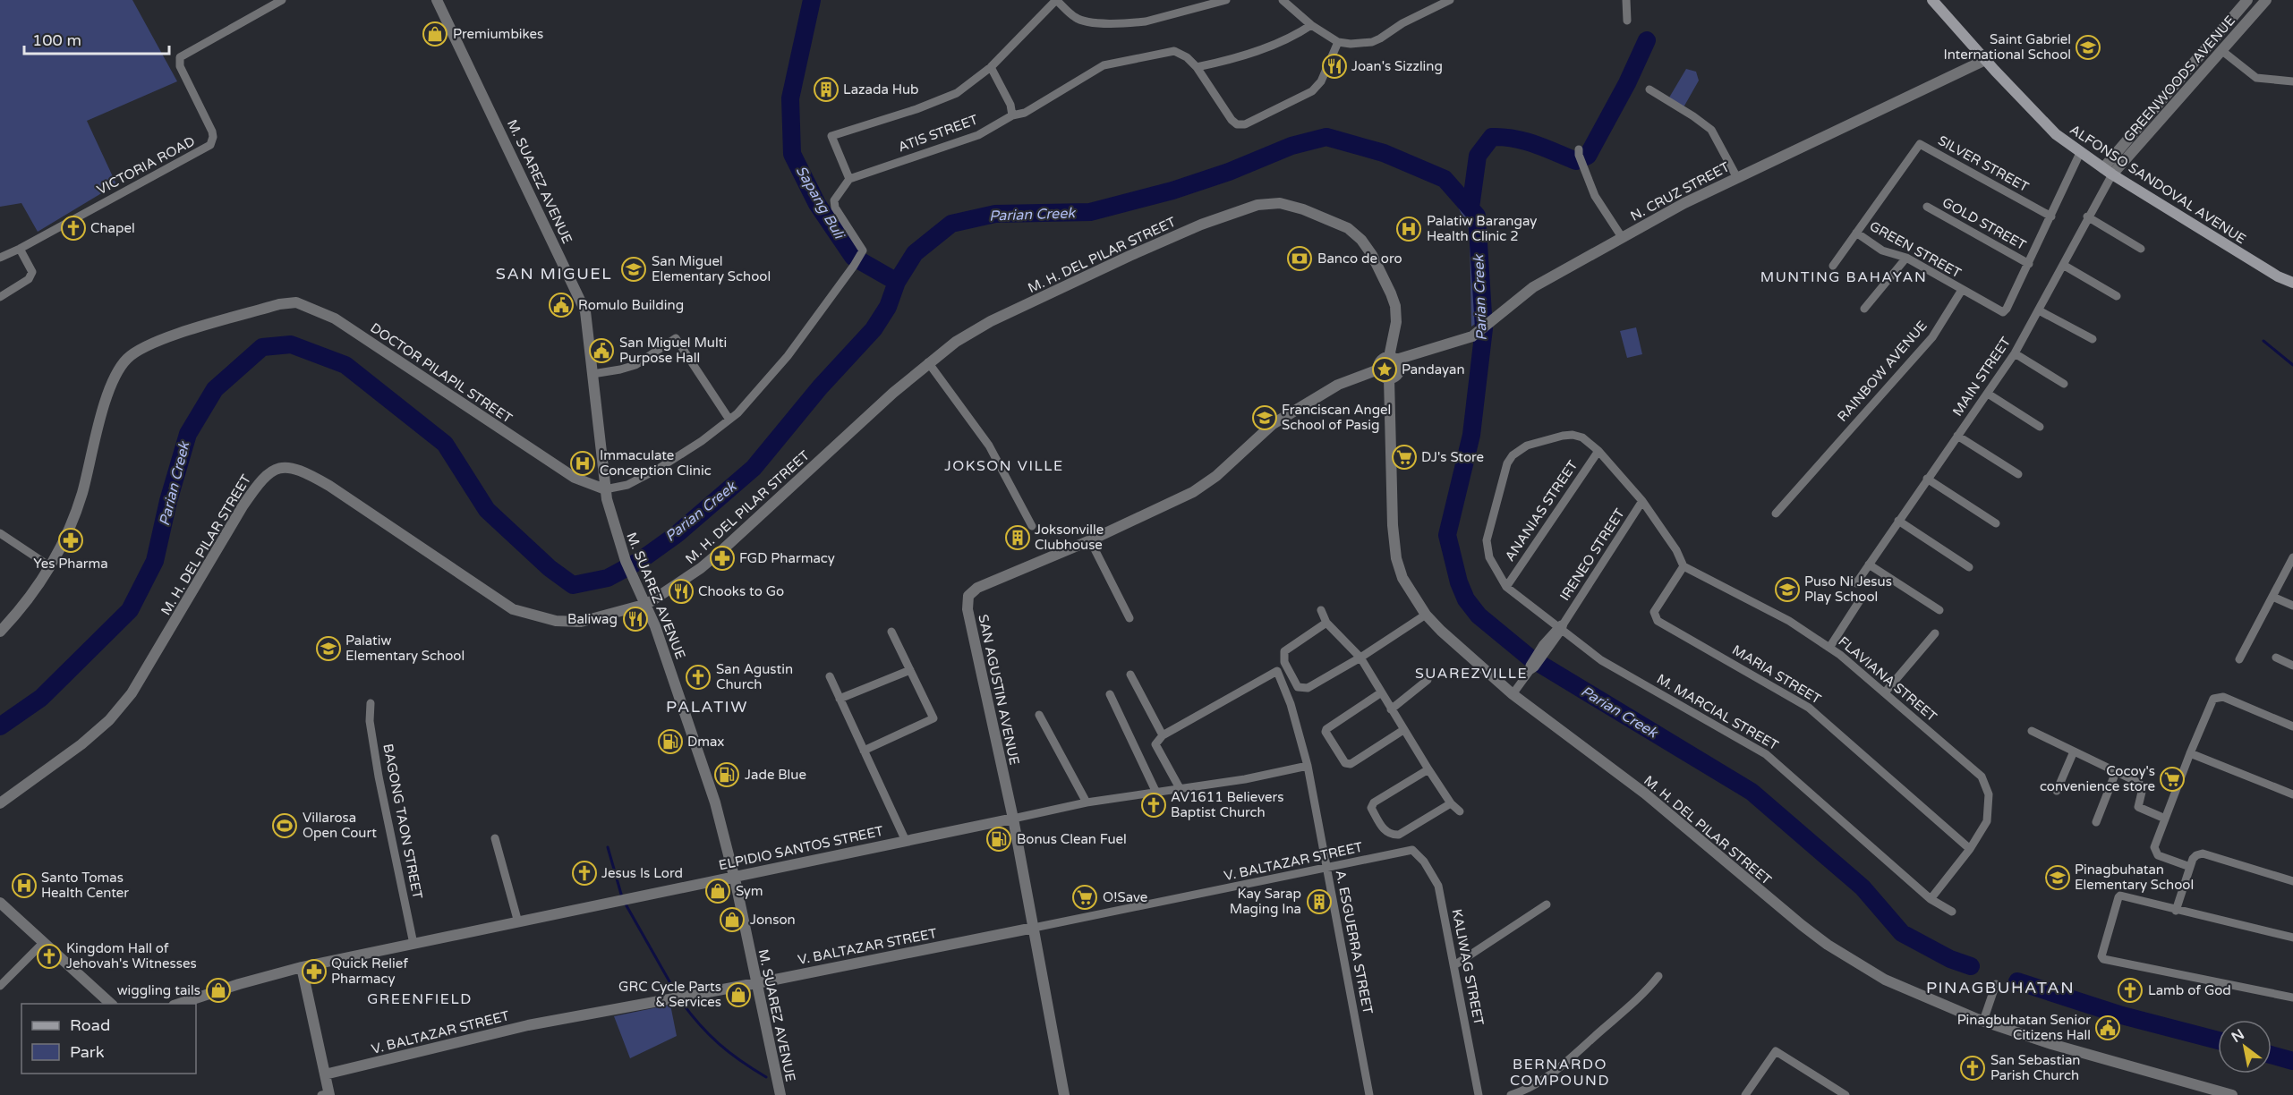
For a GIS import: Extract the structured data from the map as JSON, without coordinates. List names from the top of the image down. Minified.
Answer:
{"streets":{"main road":["ALFONSO SANDOVAL AVENUE"],"street":["GREENWOODS AVENUE","ATIS STREET","SILVER STREET","VICTORIA ROAD","M. SUAREZ AVENUE","N. CRUZ STREET","GOLD STREET","GREEN STREET","M. H. DEL PILAR STREET","RAINBOW AVENUE","DOCTOR PILAPIL STREET","MAIN STREET","ANANIAS STREET","IRENEO STREET","MARIA STREET","FLAVIANA STREET","SAN AGUSTIN AVENUE","M. MARCIAL STREET","BAGONG TAON STREET","ELPIDIO SANTOS STREET","V. BALTAZAR STREET","A. ESGUERRA STREET","KALIWAG STREET"]},"crossings":[["GREENWOODS AVENUE","ALFONSO SANDOVAL AVENUE"],["GREENWOODS AVENUE","MAIN STREET"],["SILVER STREET","GREEN STREET"],["M. SUAREZ AVENUE","M. H. DEL PILAR STREET"],["M. SUAREZ AVENUE","DOCTOR PILAPIL STREET"],["M. SUAREZ AVENUE","ELPIDIO SANTOS STREET"],["M. SUAREZ AVENUE","V. BALTAZAR STREET"],["ALFONSO SANDOVAL AVENUE","N. CRUZ STREET"],["ALFONSO SANDOVAL AVENUE","MAIN STREET"],["N. CRUZ STREET","M. H. DEL PILAR STREET"],["N. CRUZ STREET","SAN AGUSTIN AVENUE"],["GREEN STREET","RAINBOW AVENUE"],["M. H. DEL PILAR STREET","IRENEO STREET"],["M. H. DEL PILAR STREET","SAN AGUSTIN AVENUE"],["ANANIAS STREET","M. MARCIAL STREET"],["IRENEO STREET","M. MARCIAL STREET"],["MARIA STREET","FLAVIANA STREET"],["FLAVIANA STREET","M. MARCIAL STREET"],["SAN AGUSTIN AVENUE","ELPIDIO SANTOS STREET"],["SAN AGUSTIN AVENUE","V. BALTAZAR STREET"],["BAGONG TAON STREET","ELPIDIO SANTOS STREET"],["ELPIDIO SANTOS STREET","A. ESGUERRA STREET"],["V. BALTAZAR STREET","A. ESGUERRA STREET"],["V. BALTAZAR STREET","KALIWAG STREET"]],"districts":["SAN MIGUEL","MUNTING BAHAYAN","JOKSON VILLE","SUAREZVILLE","PALATIW","PINAGBUHATAN","GREENFIELD","BERNARDO COMPOUND"],"water":["Sapang Buli","Parian Creek"],"places":{"shop":["Premiumbikes","Sym","Jonson","wiggling tails","GRC Cycle Parts & Services"],"school or university":["Saint Gabriel International School","San Miguel Elementary School","Franciscan Angel School of Pasig","Puso Ni Jesus Play School","Palatiw Elementary School","Pinagbuhatan Elementary School"],"restaurant":["Joan's Sizzling","Chooks to Go","Baliwag"],"building":["Lazada Hub","Joksonville Clubhouse","Kay Sarap Maging Ina"],"church":["Chapel","San Agustin Church","AV1611 Believers Baptist Church","Jesus Is Lord","Kingdom Hall of Jehovah's Witnesses","Lamb of God","San Sebastian Parish Church"],"hospital":["Palatiw Barangay Health Clinic 2","Immaculate Conception Clinic","Santo Tomas Health Center"],"bank":["Banco de oro"],"public building":["Romulo Building","San Miguel Multi Purpose Hall","Pinagbuhatan Senior Citizens Hall"],"place":["Pandayan"],"supermarket":["DJ's Store","Cocoy's convenience store","O!Save"],"pharmacy":["Yes Pharma","FGD Pharmacy","Quick Relief Pharmacy"],"fuel station":["Dmax","Jade Blue","Bonus Clean Fuel"],"sports":["Villarosa Open Court"]},"legend":["Road","Park"],"scale_bar":"100 m","north":"top left"}
